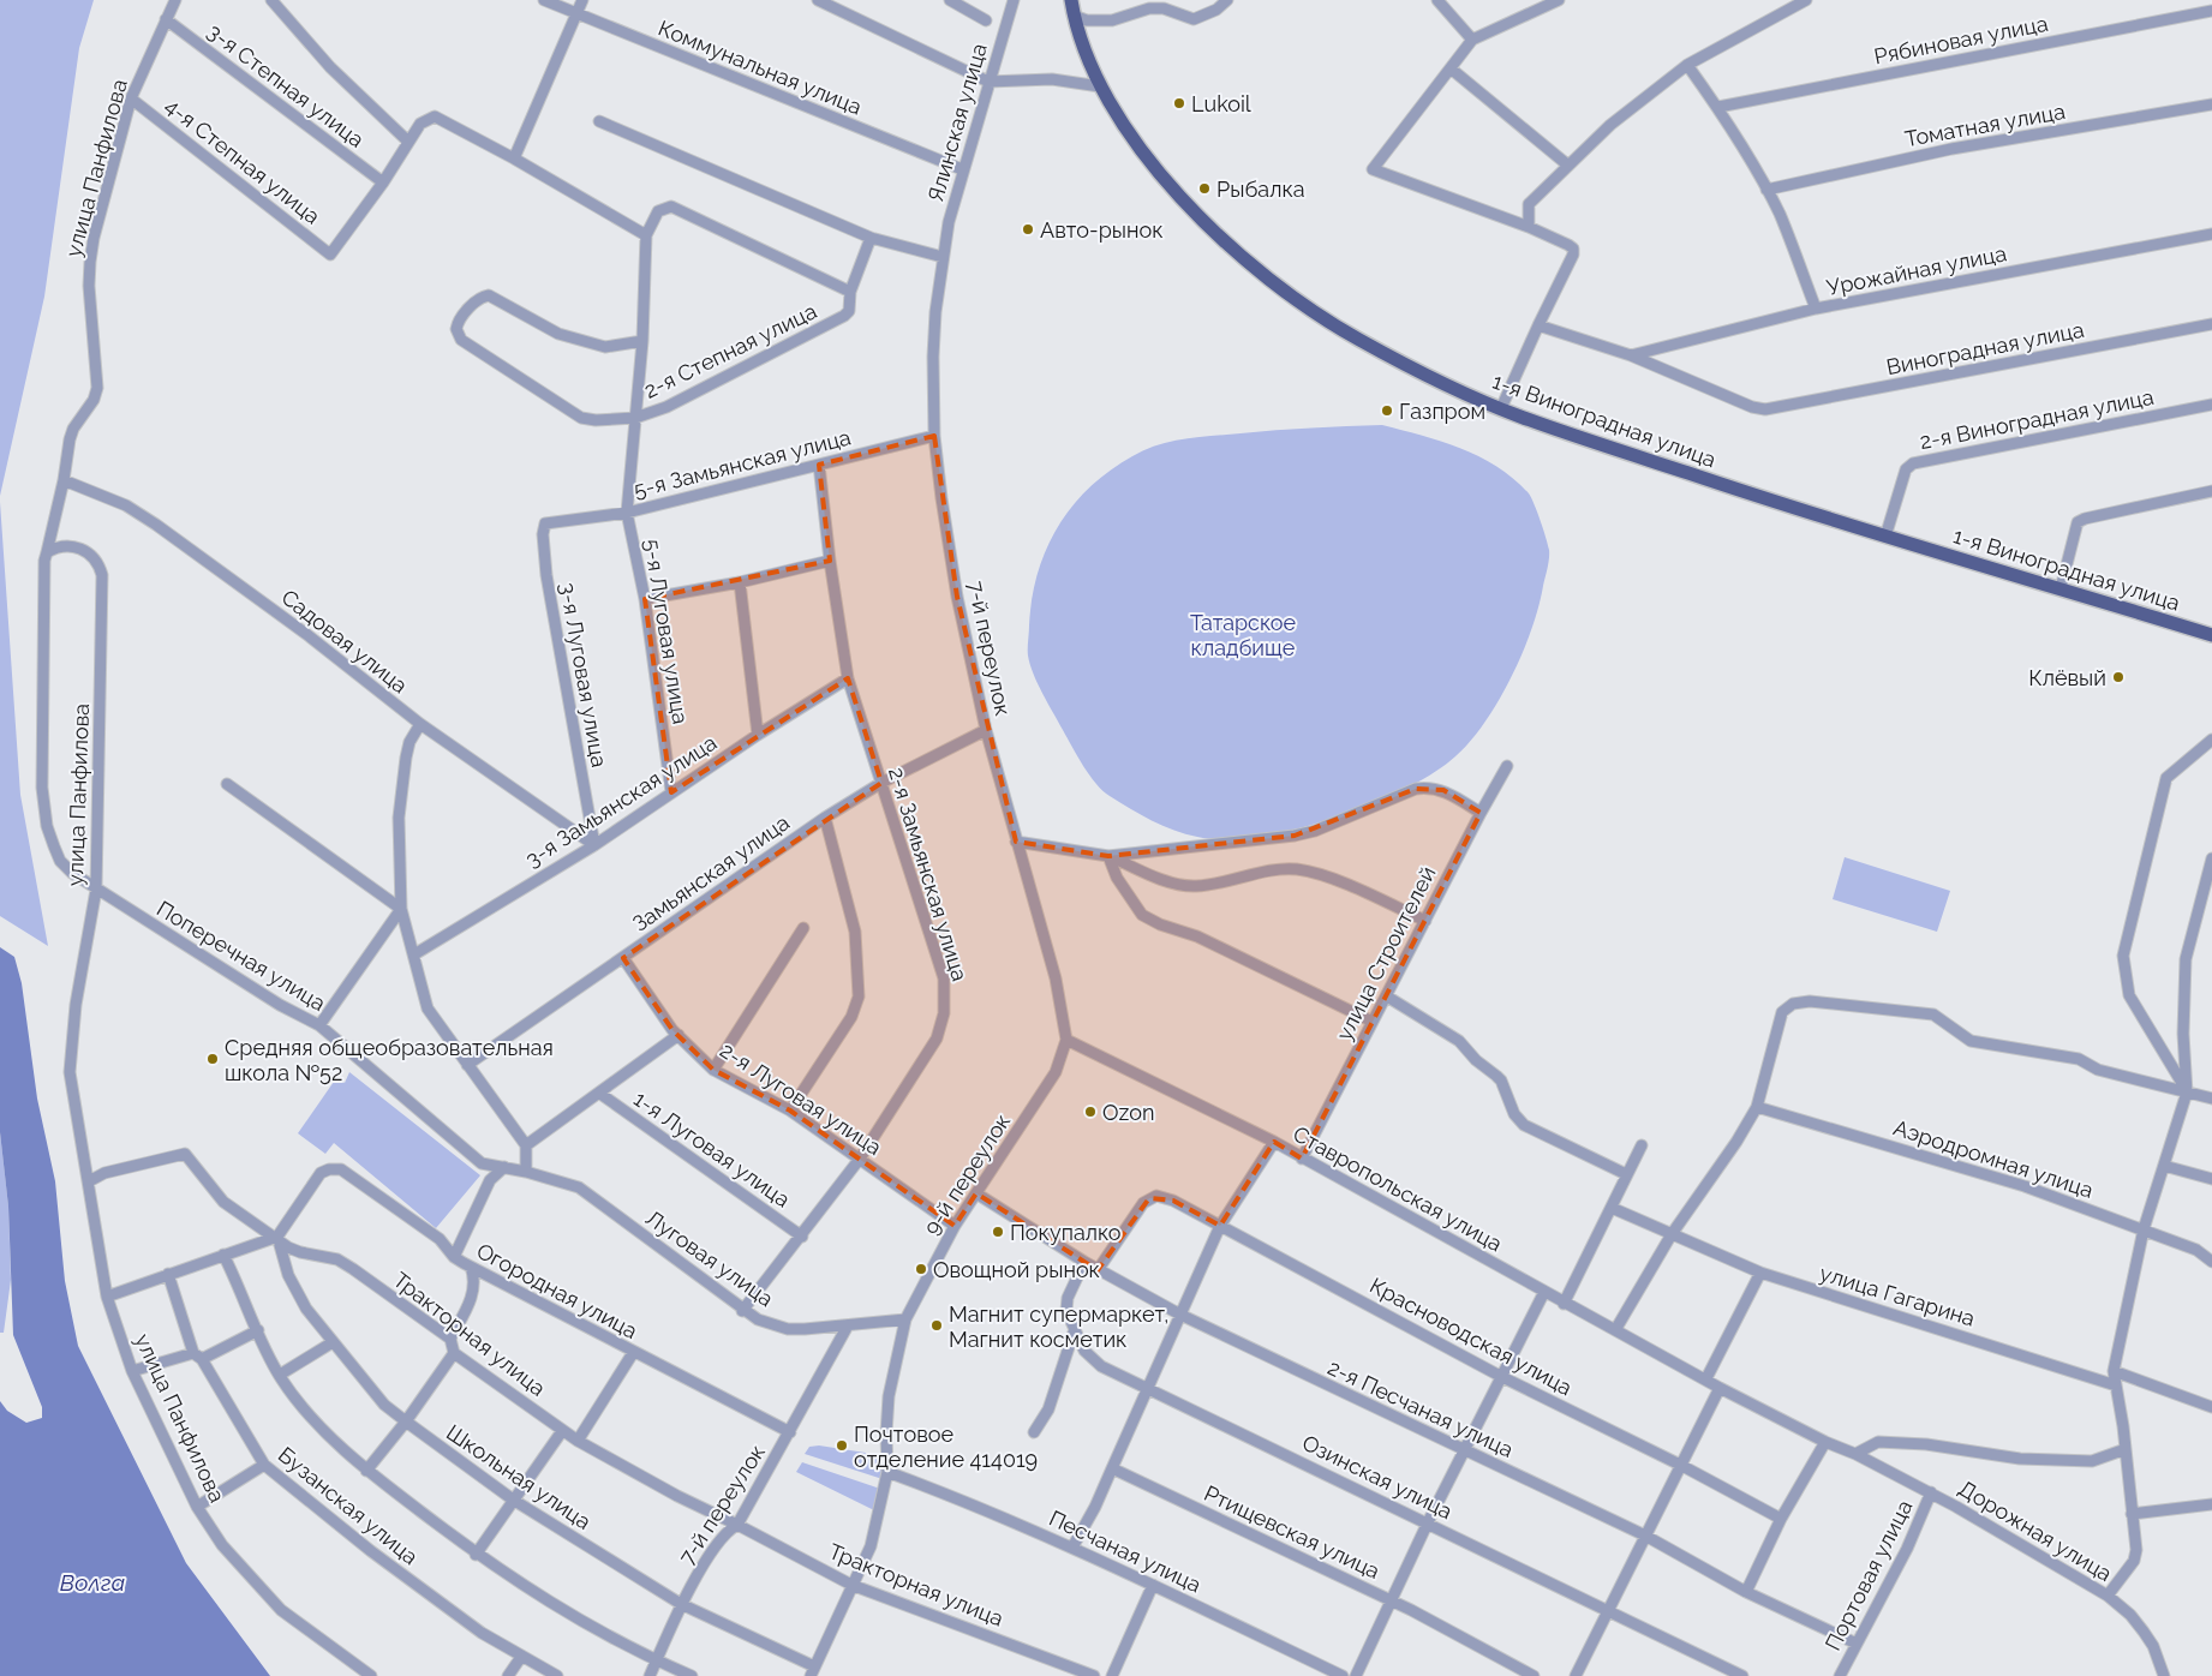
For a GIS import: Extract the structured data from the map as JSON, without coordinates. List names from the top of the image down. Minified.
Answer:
{"streets":{"main road":["1-я Виноградная улица"],"street":["Рябиновая улица","Коммунальная улица","3-я Степная улица","Ялинская улица","Томатная улица","4-я Степная улица","улица Панфилова","Урожайная улица","Виноградная улица","2-я Степная улица","2-я Виноградная улица","5-я Замьянская улица","5-я Луговая улица","Садовая улица","7-й переулок","3-я Луговая улица","3-я Замьянская улица","Замьянская улица","2-я Замьянская улица","улица Строителей","Поперечная улица","2-я Луговая улица","1-я Луговая улица","Аэродромная улица","9-й переулок","Ставропольская улица","Луговая улица","Огородная улица","улица Гагарина","Тракторная улица","Красноводская улица","2-я Песчаная улица","Школьная улица","Озинская улица","Бузанская улица","Дорожная улица","Ртищевская улица","Песчаная улица","Портовая улица"]},"crossings":[["Коммунальная улица","Ялинская улица"],["3-я Степная улица","4-я Степная улица"],["3-я Степная улица","улица Панфилова"],["Ялинская улица","7-й переулок"],["4-я Степная улица","улица Панфилова"],["улица Панфилова","Садовая улица"],["улица Панфилова","Поперечная улица"],["улица Панфилова","Тракторная улица"],["Урожайная улица","Виноградная улица"],["2-я Степная улица","5-я Луговая улица"],["2-я Виноградная улица","1-я Виноградная улица"],["5-я Замьянская улица","5-я Луговая улица"],["5-я Замьянская улица","7-й переулок"],["5-я Замьянская улица","3-я Луговая улица"],["5-я Замьянская улица","2-я Замьянская улица"],["5-я Луговая улица","3-я Замьянская улица"],["Садовая улица","3-я Луговая улица"],["Садовая улица","3-я Замьянская улица"],["7-й переулок","Замьянская улица"],["7-й переулок","9-й переулок"],["7-й переулок","Ставропольская улица"],["7-й переулок","Луговая улица"],["7-й переулок","Огородная улица"],["7-й переулок","Тракторная улица"],["7-й переулок","Школьная улица"],["3-я Луговая улица","3-я Замьянская улица"],["3-я Замьянская улица","2-я Замьянская улица"],["Замьянская улица","2-я Замьянская улица"],["Замьянская улица","2-я Луговая улица"],["2-я Замьянская улица","2-я Луговая улица"],["2-я Замьянская улица","1-я Луговая улица"],["2-я Замьянская улица","Луговая улица"],["улица Строителей","Ставропольская улица"],["Поперечная улица","Луговая улица"],["2-я Луговая улица","9-й переулок"],["9-й переулок","Ставропольская улица"],["9-й переулок","Луговая улица"],["9-й переулок","Тракторная улица"],["9-й переулок","2-я Песчаная улица"],["9-й переулок","Школьная улица"],["9-й переулок","Песчаная улица"],["Ставропольская улица","Дорожная улица"],["Огородная улица","Тракторная улица"],["Огородная улица","Школьная улица"],["Тракторная улица","Школьная улица"],["Красноводская улица","2-я Песчаная улица"],["2-я Песчаная улица","Озинская улица"],["2-я Песчаная улица","Портовая улица"],["Дорожная улица","Портовая улица"]],"water":["Волга"],"parks":["Татарское кладбище"],"places":["Lukoil","Рыбалка","Авто-рынок","Газпром","Клёвый","Средняя общеобразовательная школа №52","Ozon","Покупалко","Овощной рынок","Магнит супермаркет, Магнит косметик","Почтовое отделение 414019"]}
